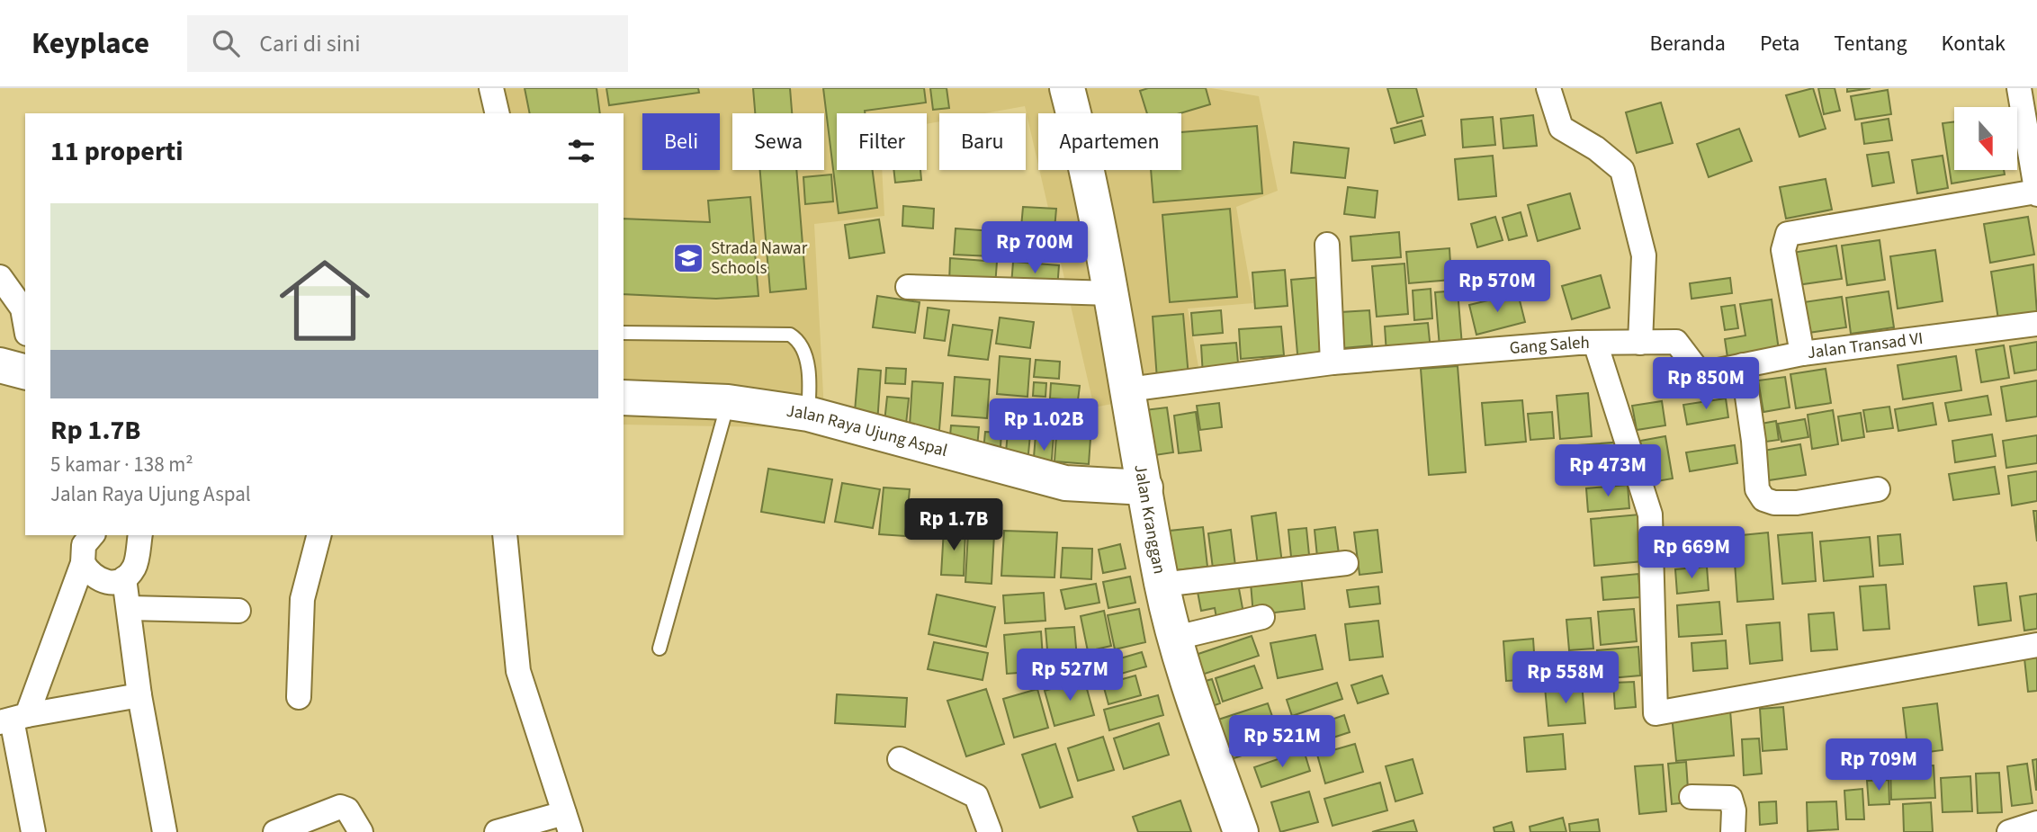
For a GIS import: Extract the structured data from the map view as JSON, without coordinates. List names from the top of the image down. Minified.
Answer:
{"streets":{"main road":["Jalan Raya Ujung Aspal","Jalan Kranggan"],"street":["Jalan Transad VI","Gang Saleh"]},"crossings":[["Jalan Transad VI","Gang Saleh"],["Gang Saleh","Jalan Kranggan"],["Jalan Raya Ujung Aspal","Jalan Kranggan"]],"places":{"school or university":["Strada Nawar Schools"]},"north":"bottom","page":{"header":"Keyplace","search":"Cari di sini","nav":["Beranda","Peta","Tentang","Kontak"],"chip":["Beli","Sewa","Filter","Baru","Apartemen"],"heading":"11 properti","list":[{"name":"Rp 1.7B","note":"5 kamar · 138 m² · Jalan Raya Ujung Aspal"}],"price":["Rp 700M","Rp 570M","Rp 850M","Rp 1.02B","Rp 473M","Rp 1.7B","Rp 669M","Rp 527M","Rp 558M","Rp 521M","Rp 709M"]}}
